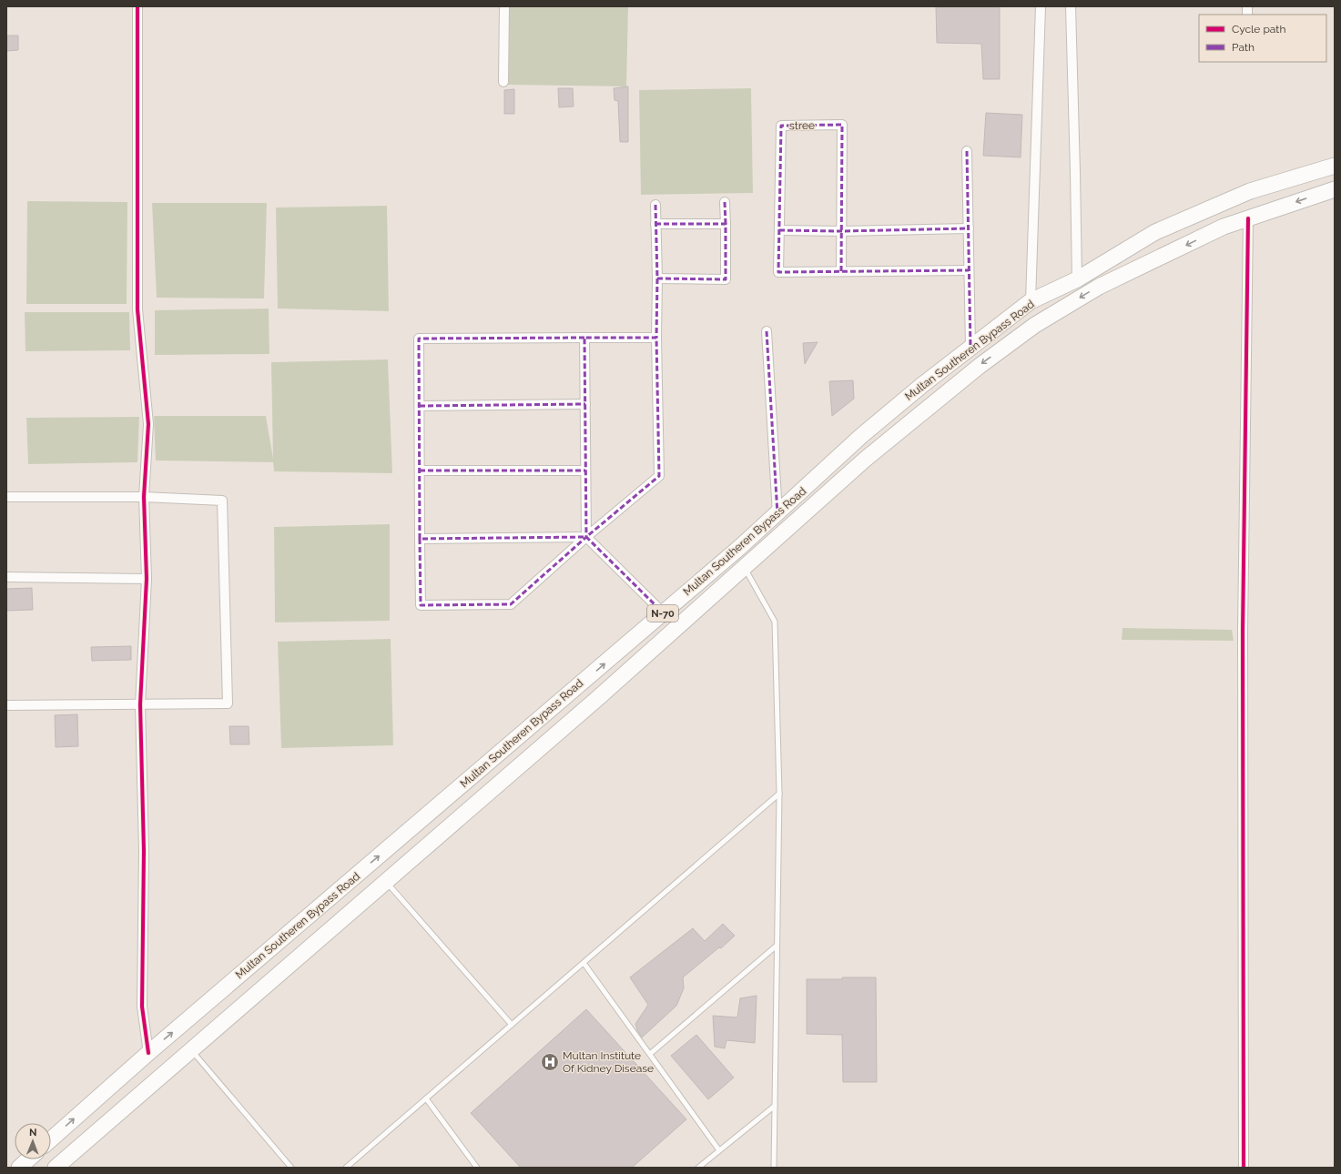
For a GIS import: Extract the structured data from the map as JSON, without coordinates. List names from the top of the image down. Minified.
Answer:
{"streets":{"highway":["Multan Southeren Bypass Road","N-70"],"street":["stree"]},"places":{"hospital":["Multan Institute Of Kidney Disease"]},"legend":["Cycle path","Path"],"north":"top"}
